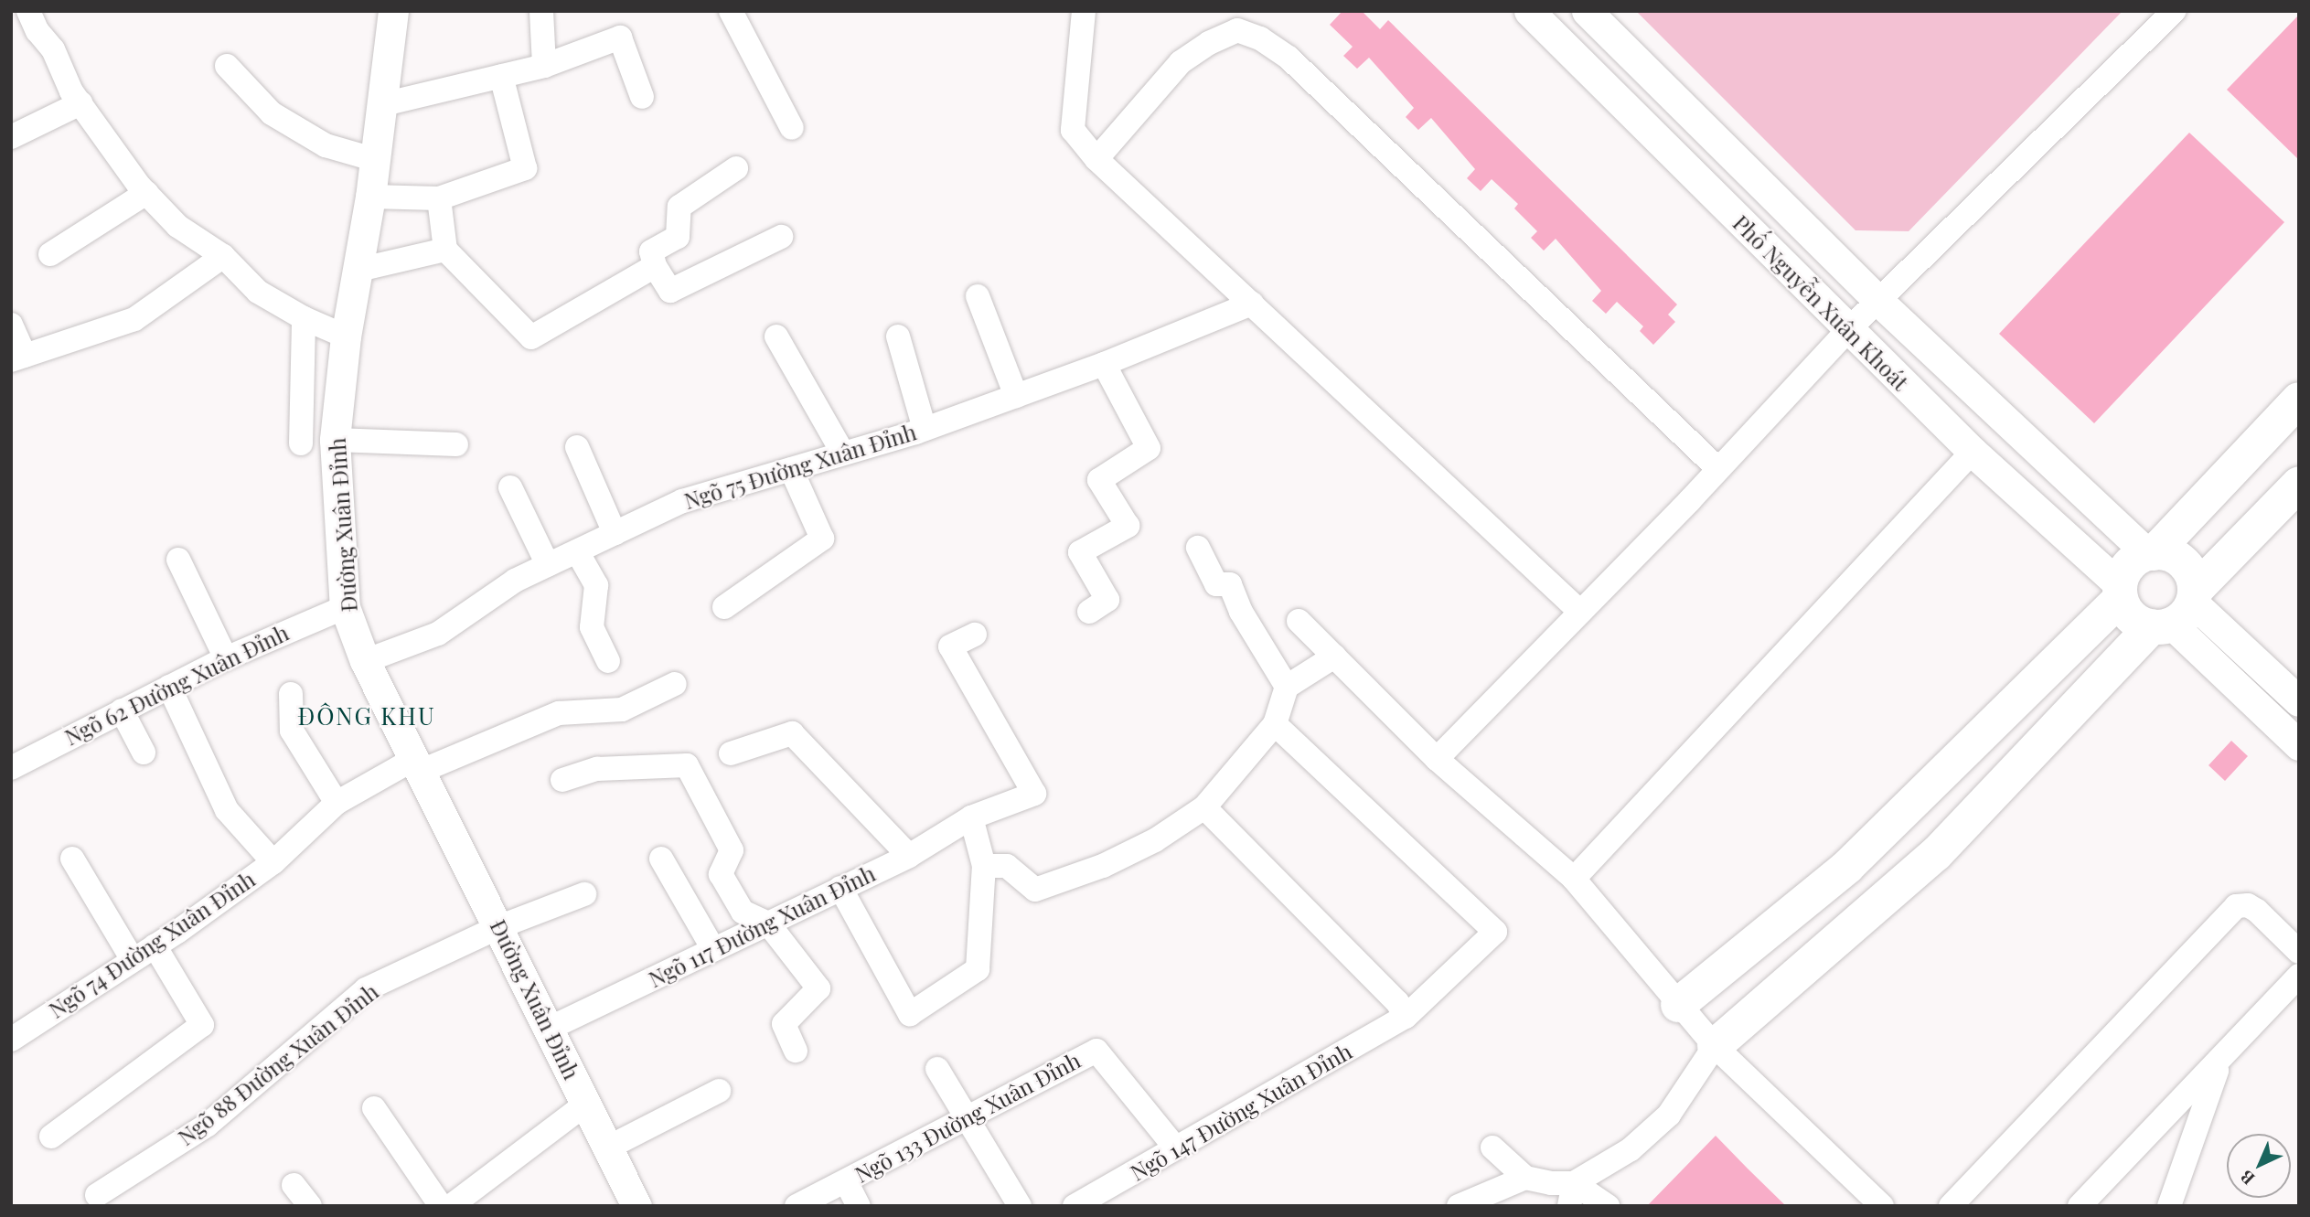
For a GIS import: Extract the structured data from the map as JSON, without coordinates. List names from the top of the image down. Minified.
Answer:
{"streets":{"street":["Phố Nguyễn Xuân Khoát","Ngõ 75 Đường Xuân Đỉnh","Đường Xuân Đỉnh","Ngõ 62 Đường Xuân Đỉnh","Ngõ 117 Đường Xuân Đỉnh","Ngõ 74 Đường Xuân Đỉnh","Ngõ 88 Đường Xuân Đỉnh","Ngõ 147 Đường Xuân Đỉnh","Ngõ 133 Đường Xuân Đỉnh"]},"crossings":[["Ngõ 75 Đường Xuân Đỉnh","Đường Xuân Đỉnh"],["Đường Xuân Đỉnh","Ngõ 62 Đường Xuân Đỉnh"],["Đường Xuân Đỉnh","Ngõ 117 Đường Xuân Đỉnh"],["Đường Xuân Đỉnh","Ngõ 74 Đường Xuân Đỉnh"],["Đường Xuân Đỉnh","Ngõ 88 Đường Xuân Đỉnh"],["Ngõ 147 Đường Xuân Đỉnh","Ngõ 133 Đường Xuân Đỉnh"]],"districts":["ĐÔNG KHU"],"north":"bottom left"}
